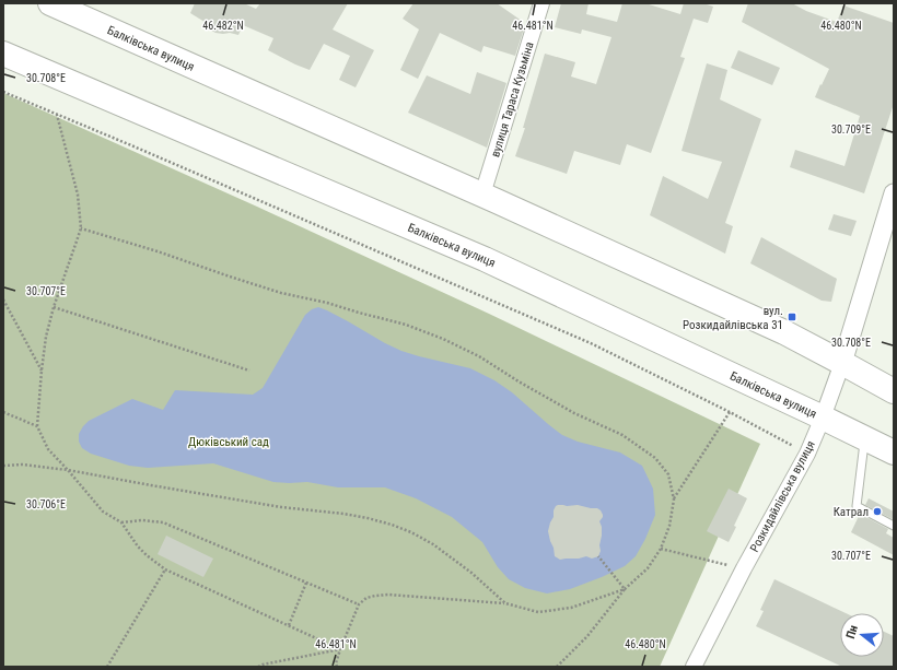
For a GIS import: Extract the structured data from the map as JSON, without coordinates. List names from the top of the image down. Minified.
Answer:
{"streets":{"main road":["Балківська вулиця"],"street":["вулиця Тараса Кузьміна","Розкидайлівська вулиця"]},"crossings":[["Балківська вулиця","вулиця Тараса Кузьміна"],["Балківська вулиця","Розкидайлівська вулиця"]],"parks":["Дюківський сад"],"places":{"transit":["вул. Розкидайлiвська 31"],"other":["Катрал"]},"north":"left","coordinates":["46.482°N","46.481°N","46.480°N","30.708°E","30.709°E","30.707°E","30.706°E"]}
